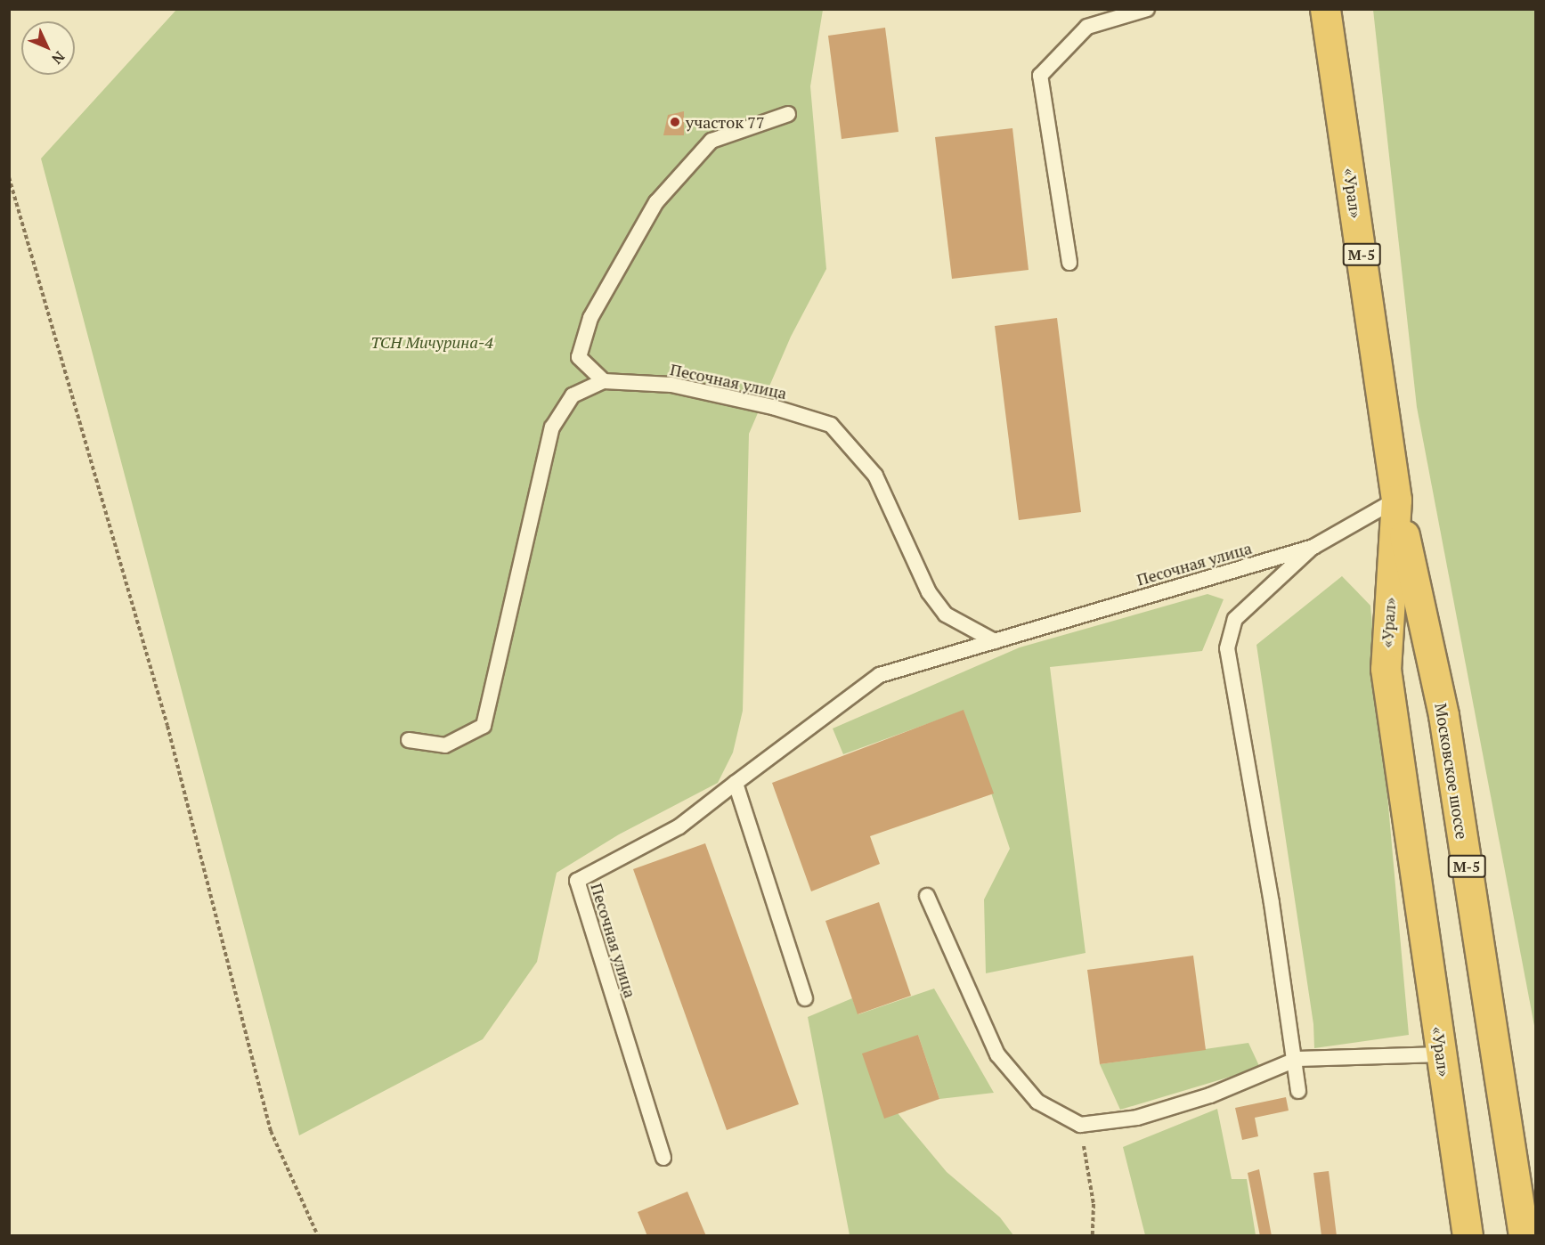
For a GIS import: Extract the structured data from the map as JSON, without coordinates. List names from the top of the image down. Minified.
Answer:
{"streets":{"highway":["«Урал»","М-5","Московское шоссе"],"lane":["Песочная улица"]},"crossings":[["«Урал»","Песочная улица"],["«Урал»","Московское шоссе"],["Песочная улица","Московское шоссе"]],"parks":["ТСН Мичурина-4"],"places":["участок 77"],"north":"bottom right"}
